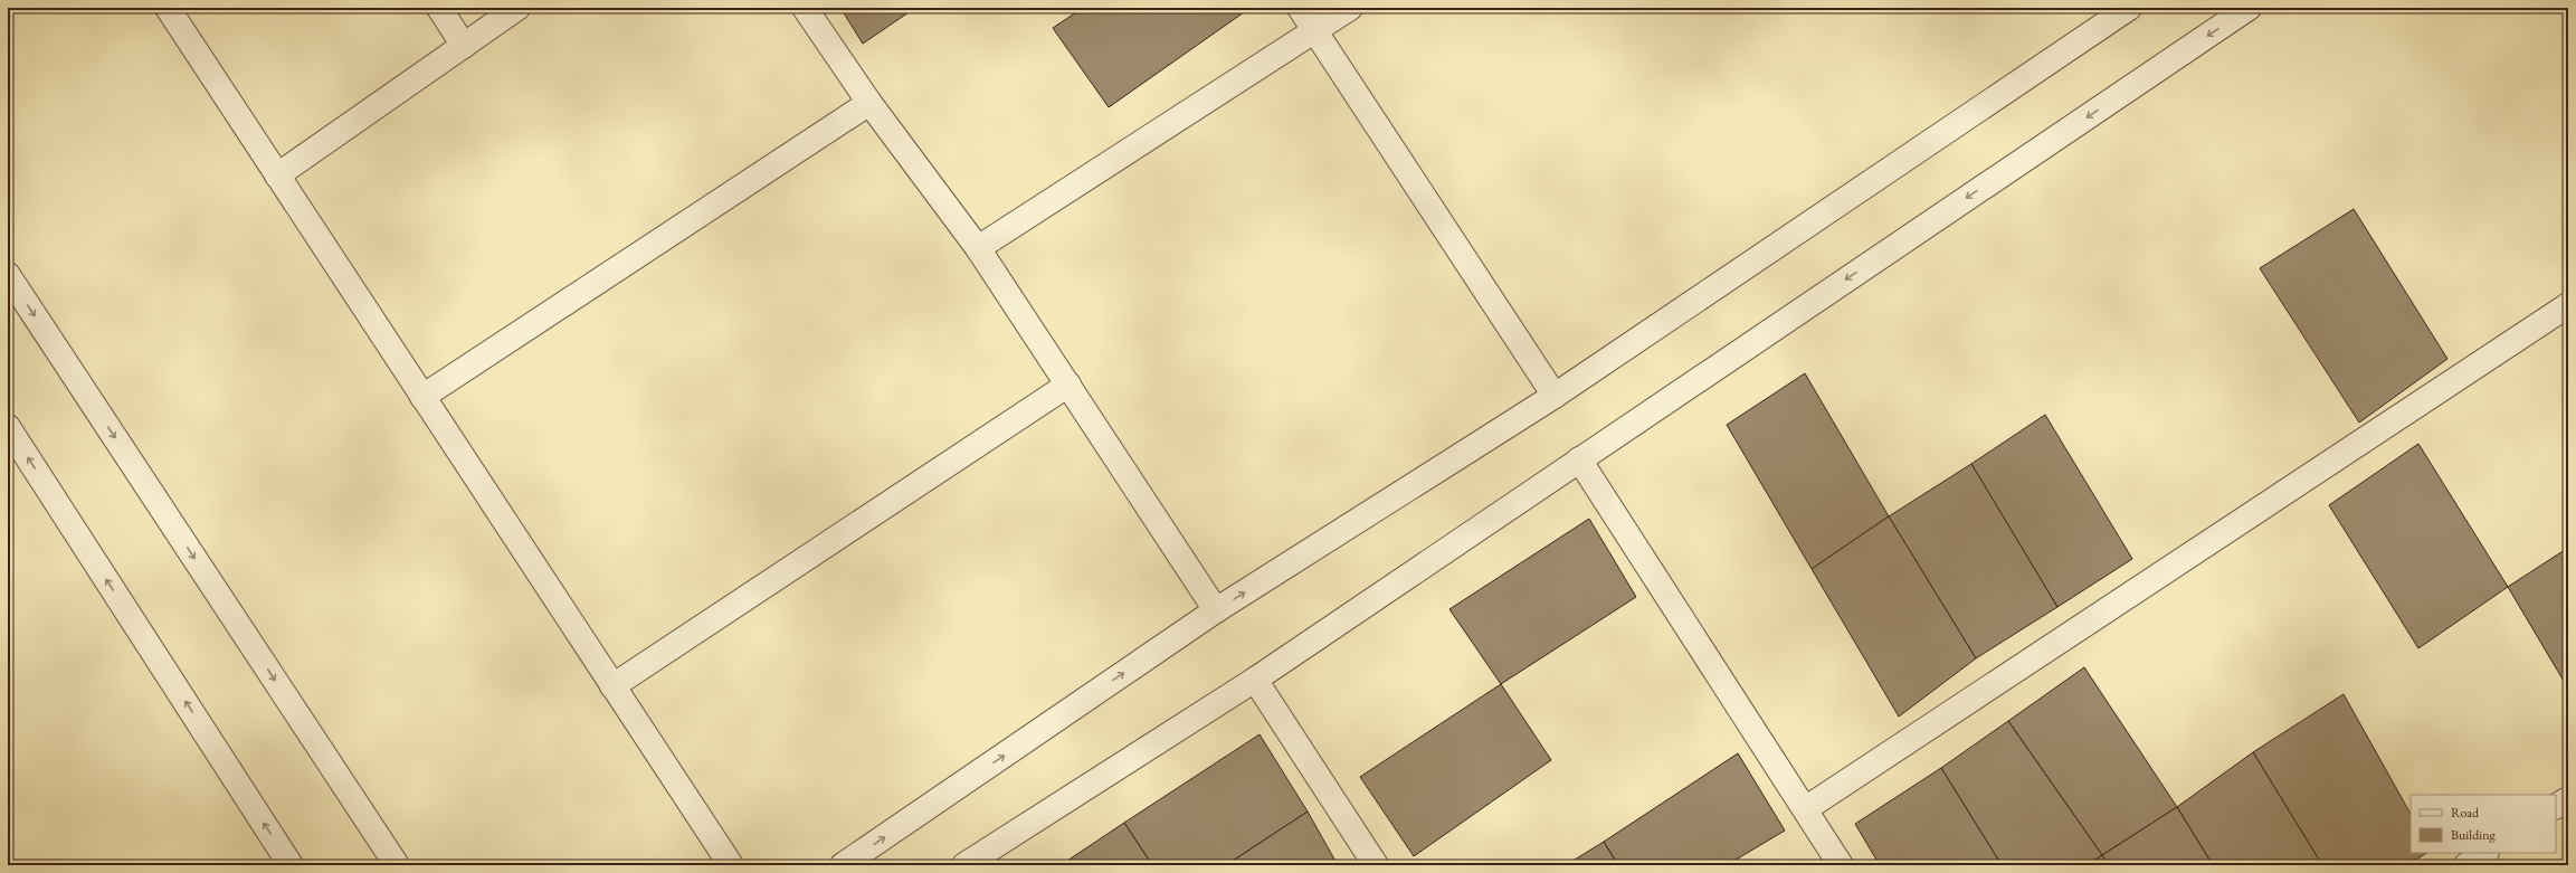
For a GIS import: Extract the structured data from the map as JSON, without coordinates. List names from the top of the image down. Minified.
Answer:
{"legend":["Road","Building"]}
